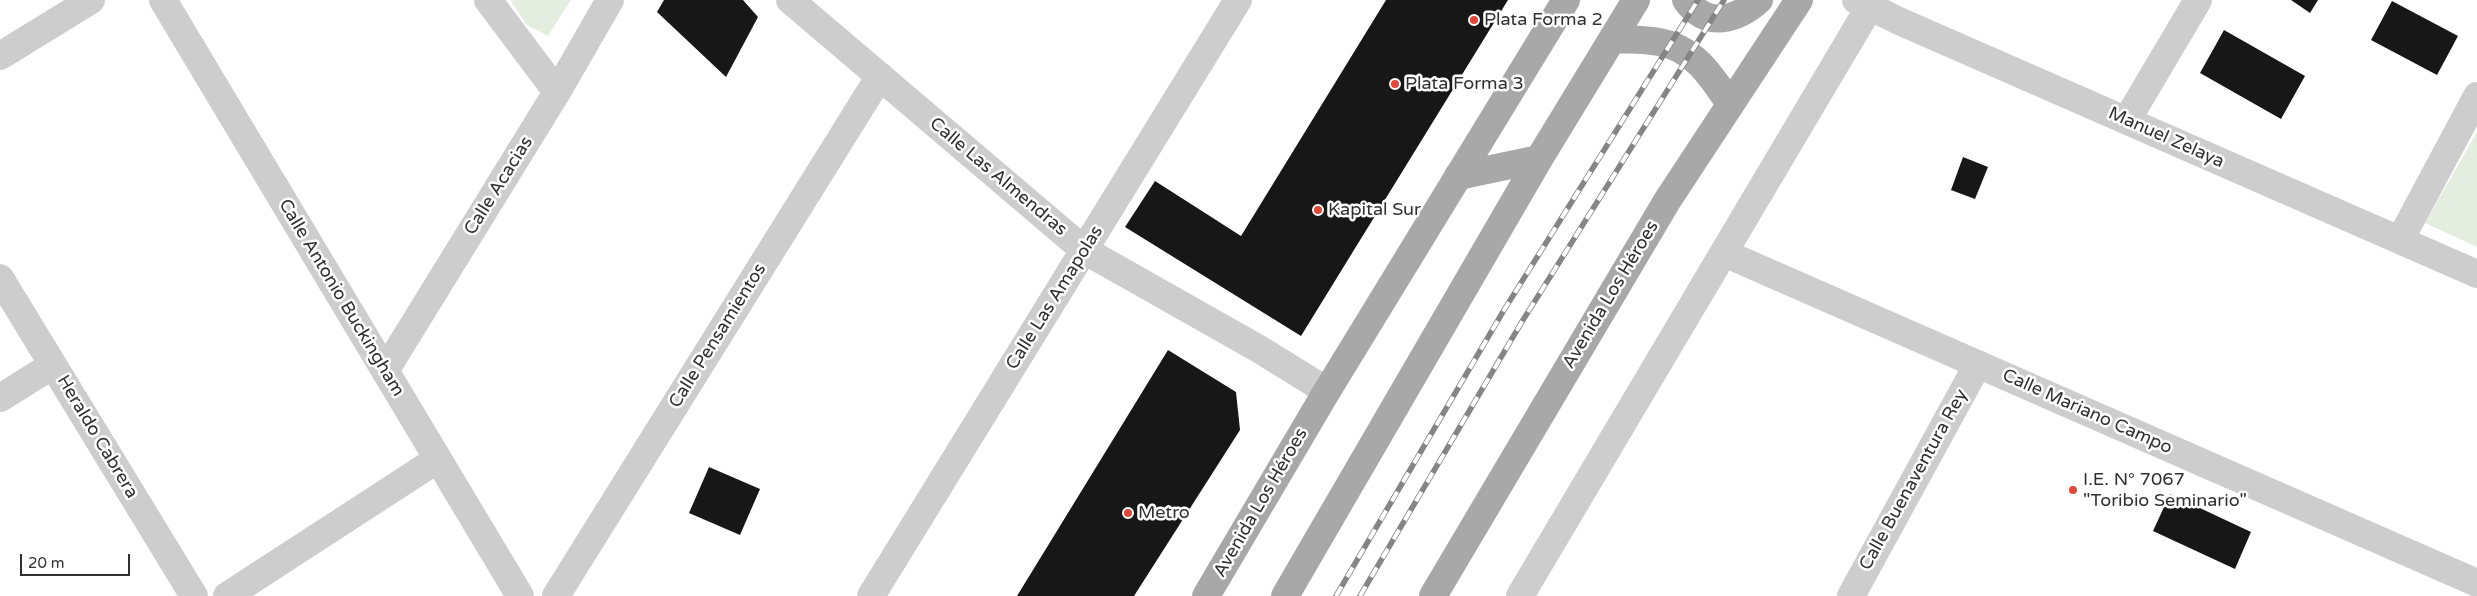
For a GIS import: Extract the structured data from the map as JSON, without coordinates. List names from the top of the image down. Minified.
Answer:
{"streets":{"main road":["Avenida Los Héroes"],"street":["Manuel Zelaya","Calle Las Almendras","Calle Acacias","Calle Antonio Buckingham","Calle Las Amapolas","Calle Pensamientos","Calle Mariano Campo","Heraldo Cabrera","Calle Buenaventura Rey"]},"crossings":[["Calle Las Almendras","Avenida Los Héroes"],["Calle Las Almendras","Calle Las Amapolas"],["Calle Las Almendras","Calle Pensamientos"],["Calle Acacias","Calle Antonio Buckingham"],["Calle Mariano Campo","Calle Buenaventura Rey"]],"places":["Plata Forma 2","Plata Forma 3","Kapital Sur","I.E. N° 7067 \"Toribio Seminario\"","Metro"],"scale_bar":"20 m"}
